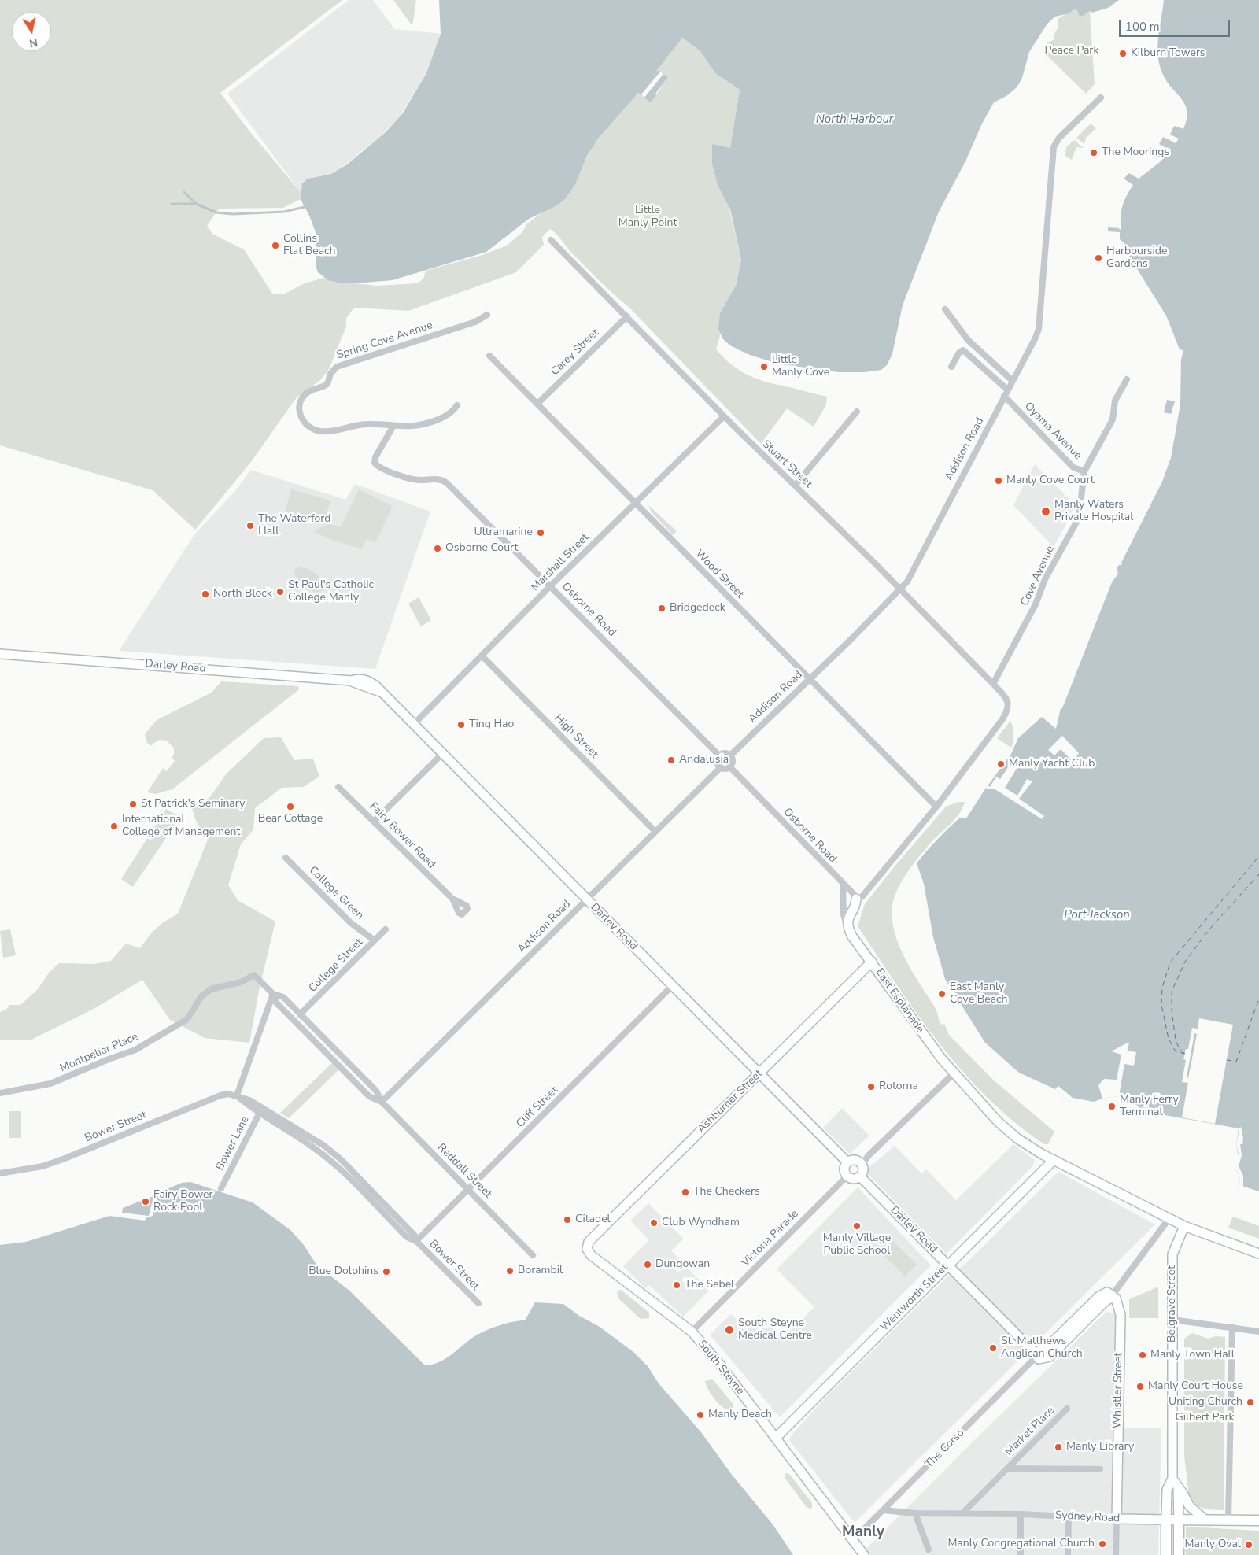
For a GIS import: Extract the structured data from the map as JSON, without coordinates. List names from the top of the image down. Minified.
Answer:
{"streets":{"main road":["Belgrave Street","Sydney Road"],"street":["Spring Cove Avenue","Carey Street","Oyama Avenue","Addison Road","Stuart Street","Marshall Street","Wood Street","Cove Avenue","Osborne Road","Darley Road","High Street","Fairy Bower Road","College Green","College Street","East Esplanade","Montpelier Place","Ashburner Street","Cliff Street","Bower Street","Bower Lane","Reddall Street","Victoria Parade","Wentworth Street","South Steyne","Whistler Street","Market Place","The Corso"]},"crossings":[["Spring Cove Avenue","Osborne Road"],["Carey Street","Stuart Street"],["Carey Street","Wood Street"],["Oyama Avenue","Addison Road"],["Oyama Avenue","Cove Avenue"],["Addison Road","Stuart Street"],["Addison Road","Wood Street"],["Addison Road","Osborne Road"],["Addison Road","Darley Road"],["Addison Road","High Street"],["Addison Road","Reddall Street"],["Stuart Street","Marshall Street"],["Stuart Street","Wood Street"],["Stuart Street","Cove Avenue"],["Marshall Street","Wood Street"],["Marshall Street","Osborne Road"],["Marshall Street","Darley Road"],["Marshall Street","High Street"],["Darley Road","Ashburner Street"],["Darley Road","Cliff Street"],["Darley Road","Victoria Parade"],["Darley Road","Wentworth Street"],["Darley Road","The Corso"],["College Green","College Street"],["College Street","Reddall Street"],["East Esplanade","Ashburner Street"],["East Esplanade","Wentworth Street"],["East Esplanade","Belgrave Street"],["Montpelier Place","Reddall Street"],["Ashburner Street","South Steyne"],["Cliff Street","Bower Street"],["Cliff Street","Reddall Street"],["Bower Street","Bower Lane"],["Victoria Parade","South Steyne"],["Wentworth Street","South Steyne"],["Belgrave Street","Sydney Road"],["South Steyne","The Corso"],["Whistler Street","The Corso"],["Whistler Street","Sydney Road"],["Market Place","Sydney Road"],["The Corso","Sydney Road"]],"districts":["Manly"],"water":["North Harbour","Port Jackson"],"parks":["Peace Park","Little Manly Point","Gilbert Park"],"places":["Kilburn Towers","The Moorings","Collins Flat Beach","Harbourside Gardens","Little Manly Cove","Manly Cove Court","Manly Waters Private Hospital","The Waterford Hall","Ultramarine","Osborne Court","St Paul's Catholic College Manly","North Block","Bridgedeck","Ting Hao","Andalusia","Manly Yacht Club","St Patrick's Seminary","Bear Cottage","International College of Management","East Manly Cove Beach","Rotorna","Manly Ferry Terminal","The Checkers","Fairy Bower Rock Pool","Citadel","Club Wyndham","Manly Village Public School","Dungowan","Borambil","Blue Dolphins","The Sebel","South Steyne Medical Centre","St. Matthews Anglican Church","Manly Town Hall","Manly Court House","Uniting Church","Manly Beach","Manly Library","Manly Congregational Church","Manly Oval"],"scale_bar":"100 m","north":"bottom"}
